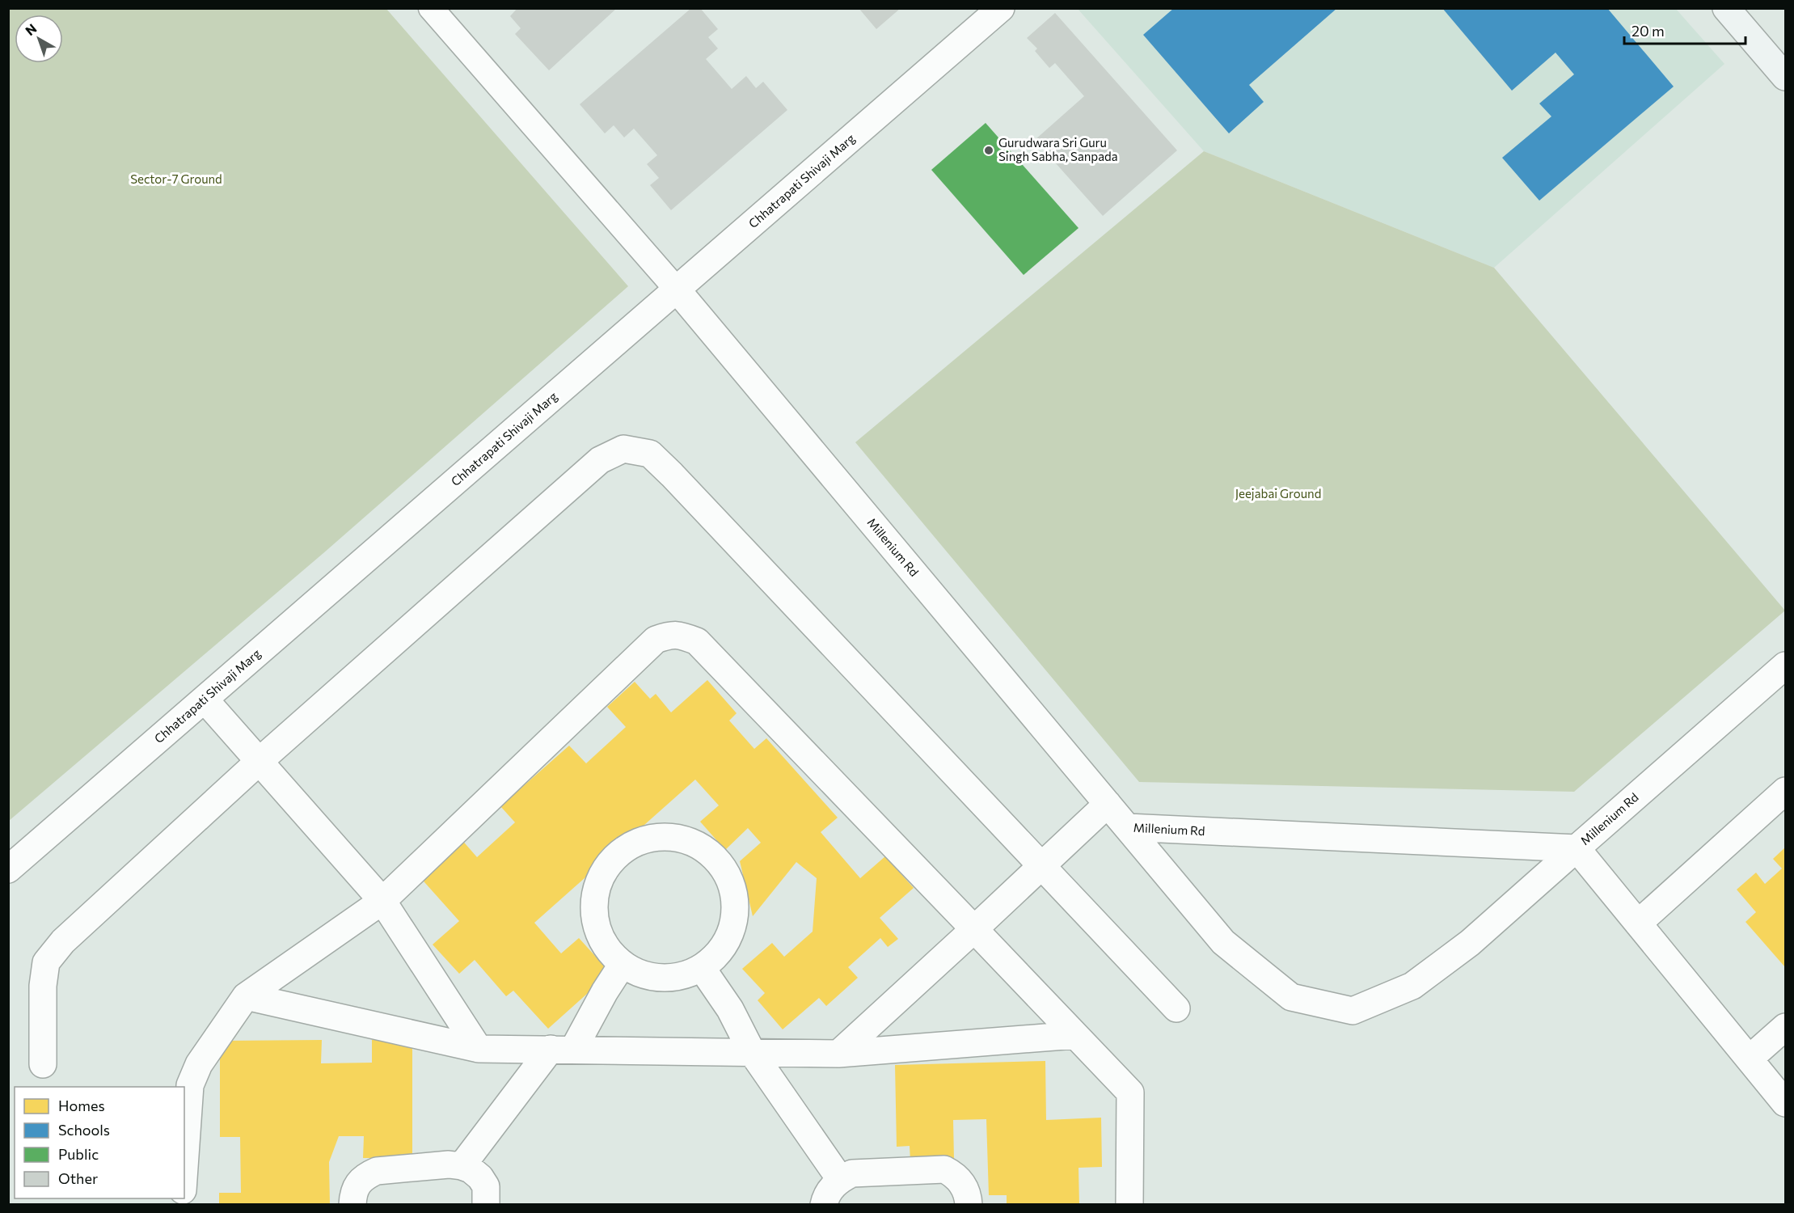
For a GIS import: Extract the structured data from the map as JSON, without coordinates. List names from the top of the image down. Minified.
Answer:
{"streets":{"street":["Chhatrapati Shivaji Marg","Millenium Rd"]},"crossings":[["Chhatrapati Shivaji Marg","Millenium Rd"]],"parks":["Sector-7 Ground","Jeejabai Ground"],"places":["Gurudwara Sri Guru Singh Sabha, Sanpada"],"legend":["Homes","Schools","Public","Other"],"scale_bar":"20 m","north":"top left"}
